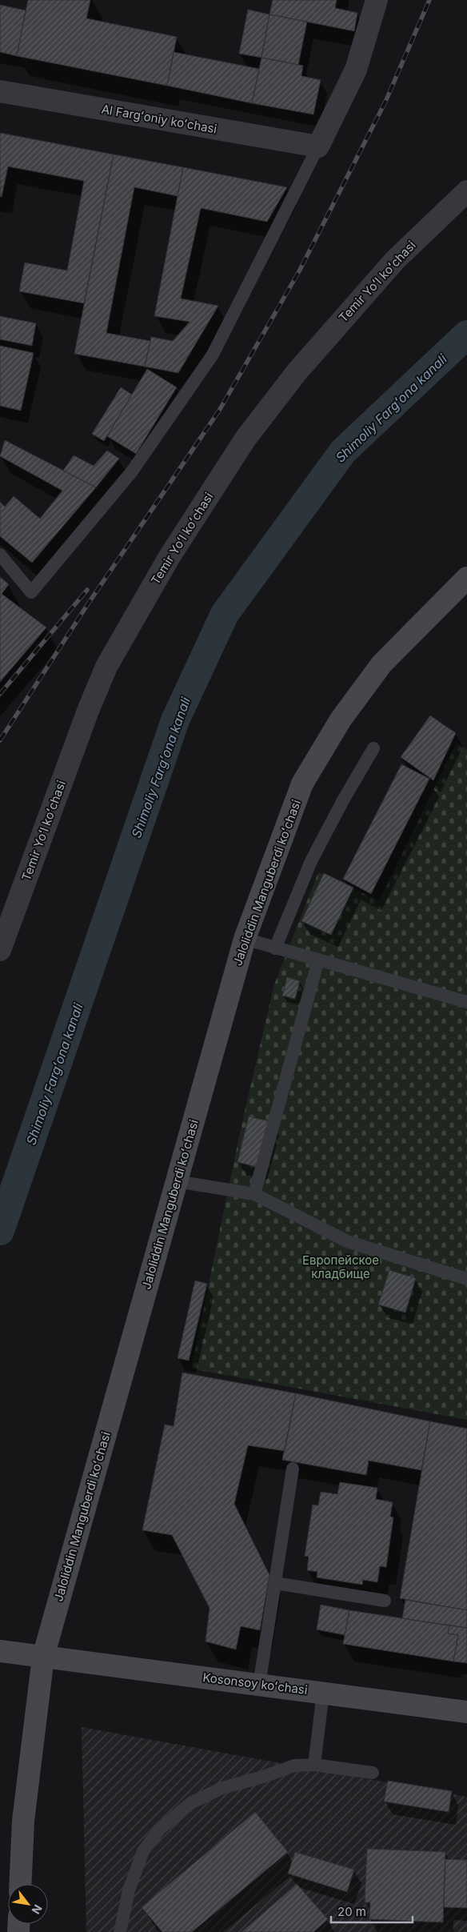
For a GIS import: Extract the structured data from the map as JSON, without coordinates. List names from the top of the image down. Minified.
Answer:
{"streets":{"main road":["Jaloliddin Manguberdi koʻchasi","Kosonsoy koʻchasi"],"street":["Al Fargʻoniy koʻchasi","Temir Yoʻl koʻchasi"]},"crossings":[["Jaloliddin Manguberdi koʻchasi","Kosonsoy koʻchasi"]],"water":["Shimoliy Fargʻona kanali"],"parks":["Европейское кладбище"],"scale_bar":"20 m","north":"bottom right"}
